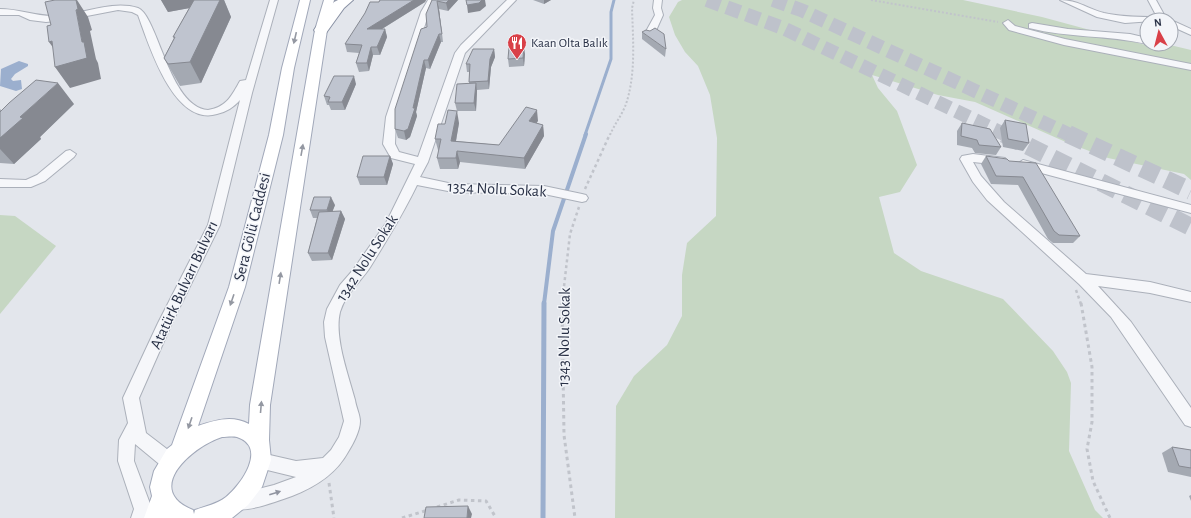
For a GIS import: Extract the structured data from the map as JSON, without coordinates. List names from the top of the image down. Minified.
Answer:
{"streets":{"main road":["Sera Gölü Caddesi"],"street":["1354 Nolu Sokak","1342 Nolu Sokak","Atatürk Bulvarı Bulvarı"],"path":["1343 Nolu Sokak"]},"crossings":[["1354 Nolu Sokak","1342 Nolu Sokak"],["1354 Nolu Sokak","1343 Nolu Sokak"],["Sera Gölü Caddesi","1342 Nolu Sokak"],["Sera Gölü Caddesi","Atatürk Bulvarı Bulvarı"]],"places":{"restaurant":["Kaan Olta Balık"]},"north":"top"}
